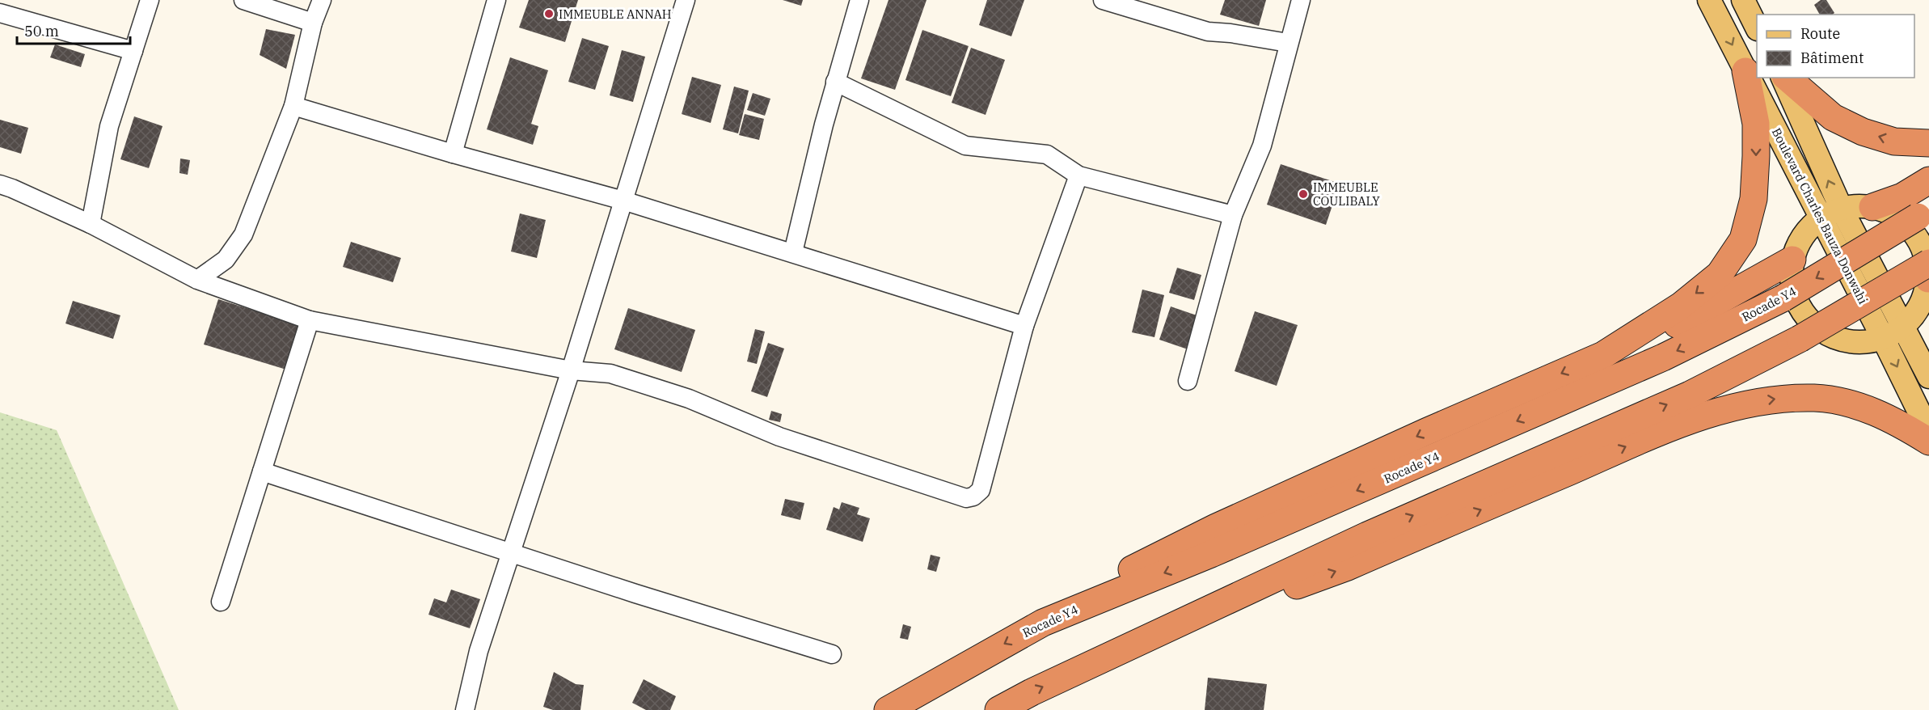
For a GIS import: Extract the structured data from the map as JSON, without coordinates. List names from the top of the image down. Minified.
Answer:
{"streets":{"highway":["Rocade Y4"],"main road":["Boulevard Charles Bauza Donwahi"]},"places":["IMMEUBLE ANNAH","IMMEUBLE COULIBALY"],"legend":["Route","Bâtiment"],"scale_bar":"50 m"}
